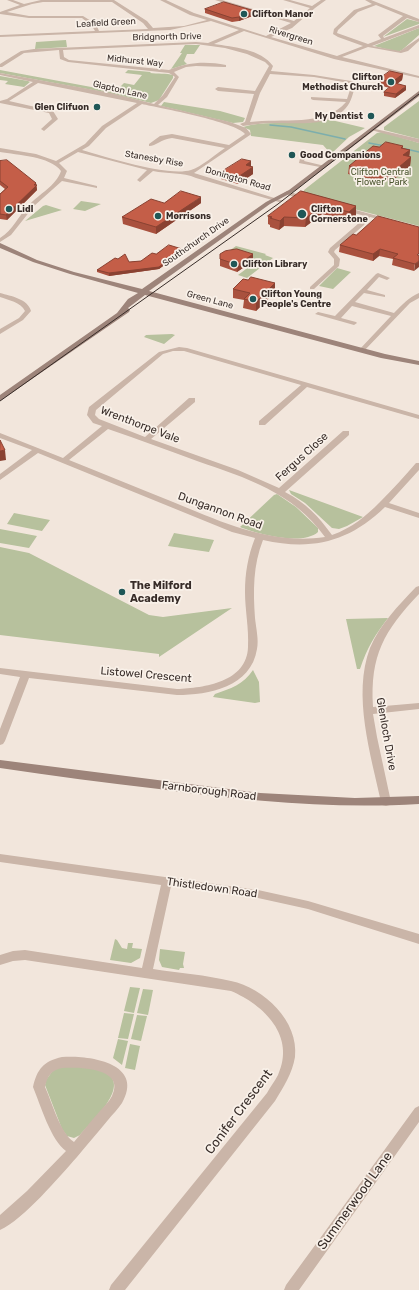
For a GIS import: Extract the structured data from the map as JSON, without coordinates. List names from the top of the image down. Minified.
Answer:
{"streets":{"street":["Leafield Green","Rivergreen","Bridgnorth Drive","Midhurst Way","Glapton Lane","Stanesby Rise","Donington Road","Southchurch Drive","Green Lane","Wrenthorpe Vale","Fergus Close","Dungannon Road","Listowel Crescent","Glenloch Drive","Farnborough Road","Thistledown Road","Conifer Crescent","Summerwood Lane"]},"crossings":[["Leafield Green","Rivergreen"],["Bridgnorth Drive","Midhurst Way"],["Midhurst Way","Glapton Lane"],["Glapton Lane","Stanesby Rise"],["Stanesby Rise","Donington Road"],["Donington Road","Southchurch Drive"],["Southchurch Drive","Green Lane"],["Wrenthorpe Vale","Fergus Close"],["Wrenthorpe Vale","Dungannon Road"],["Dungannon Road","Listowel Crescent"],["Glenloch Drive","Farnborough Road"]],"parks":["Clifton Central 'Flower' Park"],"places":["Clifton Manor","Clifton Methodist Church","Glen Clifuon","My Dentist","Good Companions","Lidl","Clifton Cornerstone","Morrisons","Clifton Library","Clifton Young People's Centre","The Milford Academy"]}
